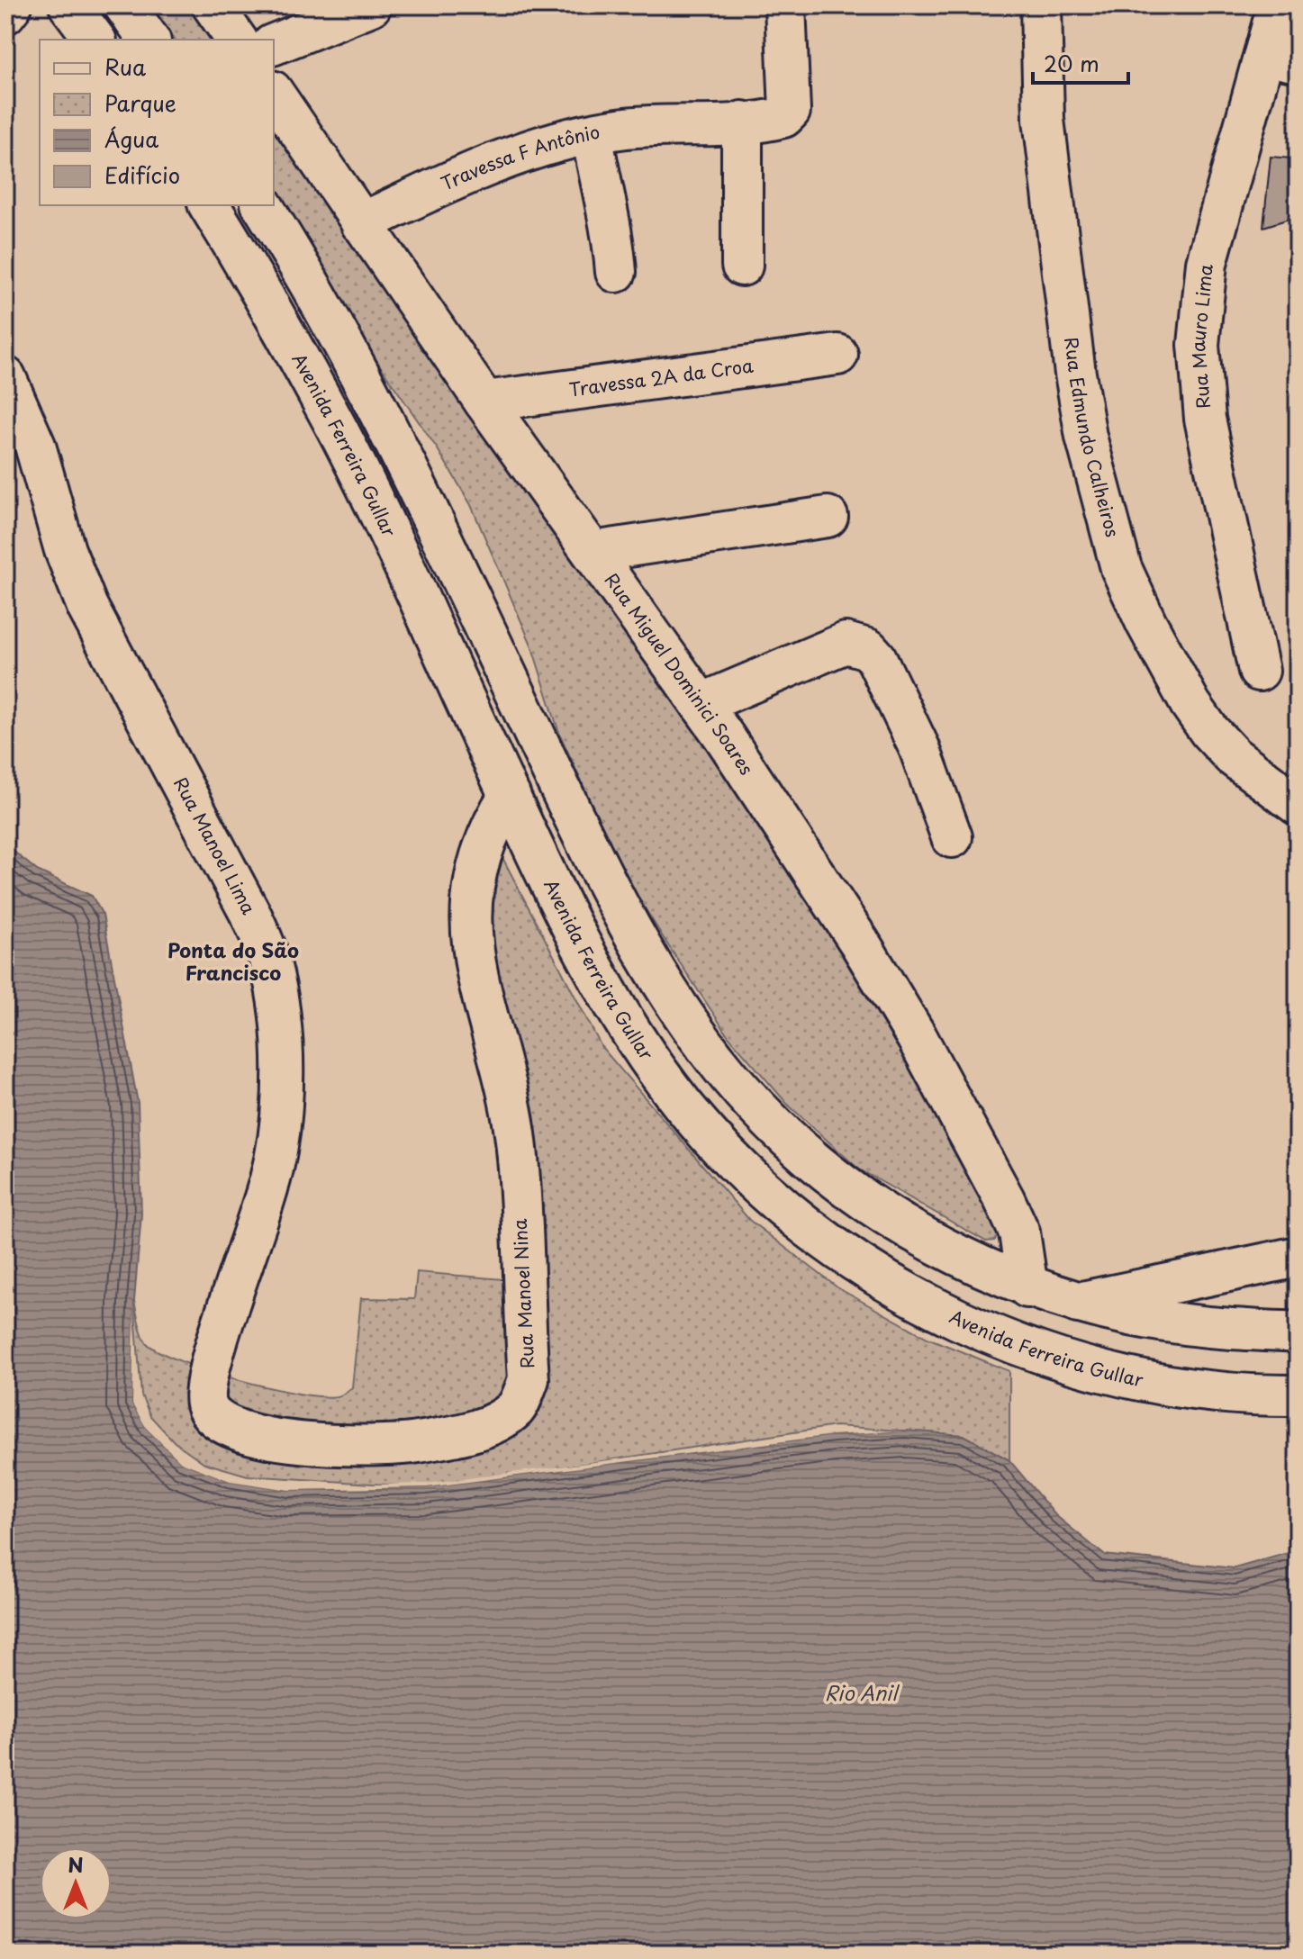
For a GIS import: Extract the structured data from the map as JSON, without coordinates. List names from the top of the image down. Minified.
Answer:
{"streets":{"street":["Travessa F Antônio","Rua Mauro Lima","Travessa 2A da Croa","Rua Edmundo Calheiros","Avenida Ferreira Gullar","Rua Miguel Dominici Soares","Rua Manoel Lima","Rua Manoel Nina"]},"crossings":[["Travessa F Antônio","Rua Miguel Dominici Soares"],["Travessa 2A da Croa","Rua Miguel Dominici Soares"],["Avenida Ferreira Gullar","Rua Manoel Nina"],["Rua Manoel Lima","Rua Manoel Nina"]],"districts":["Ponta do São Francisco"],"water":["Rio Anil"],"legend":["Rua","Parque","Água","Edifício"],"scale_bar":"20 m","north":"top"}
